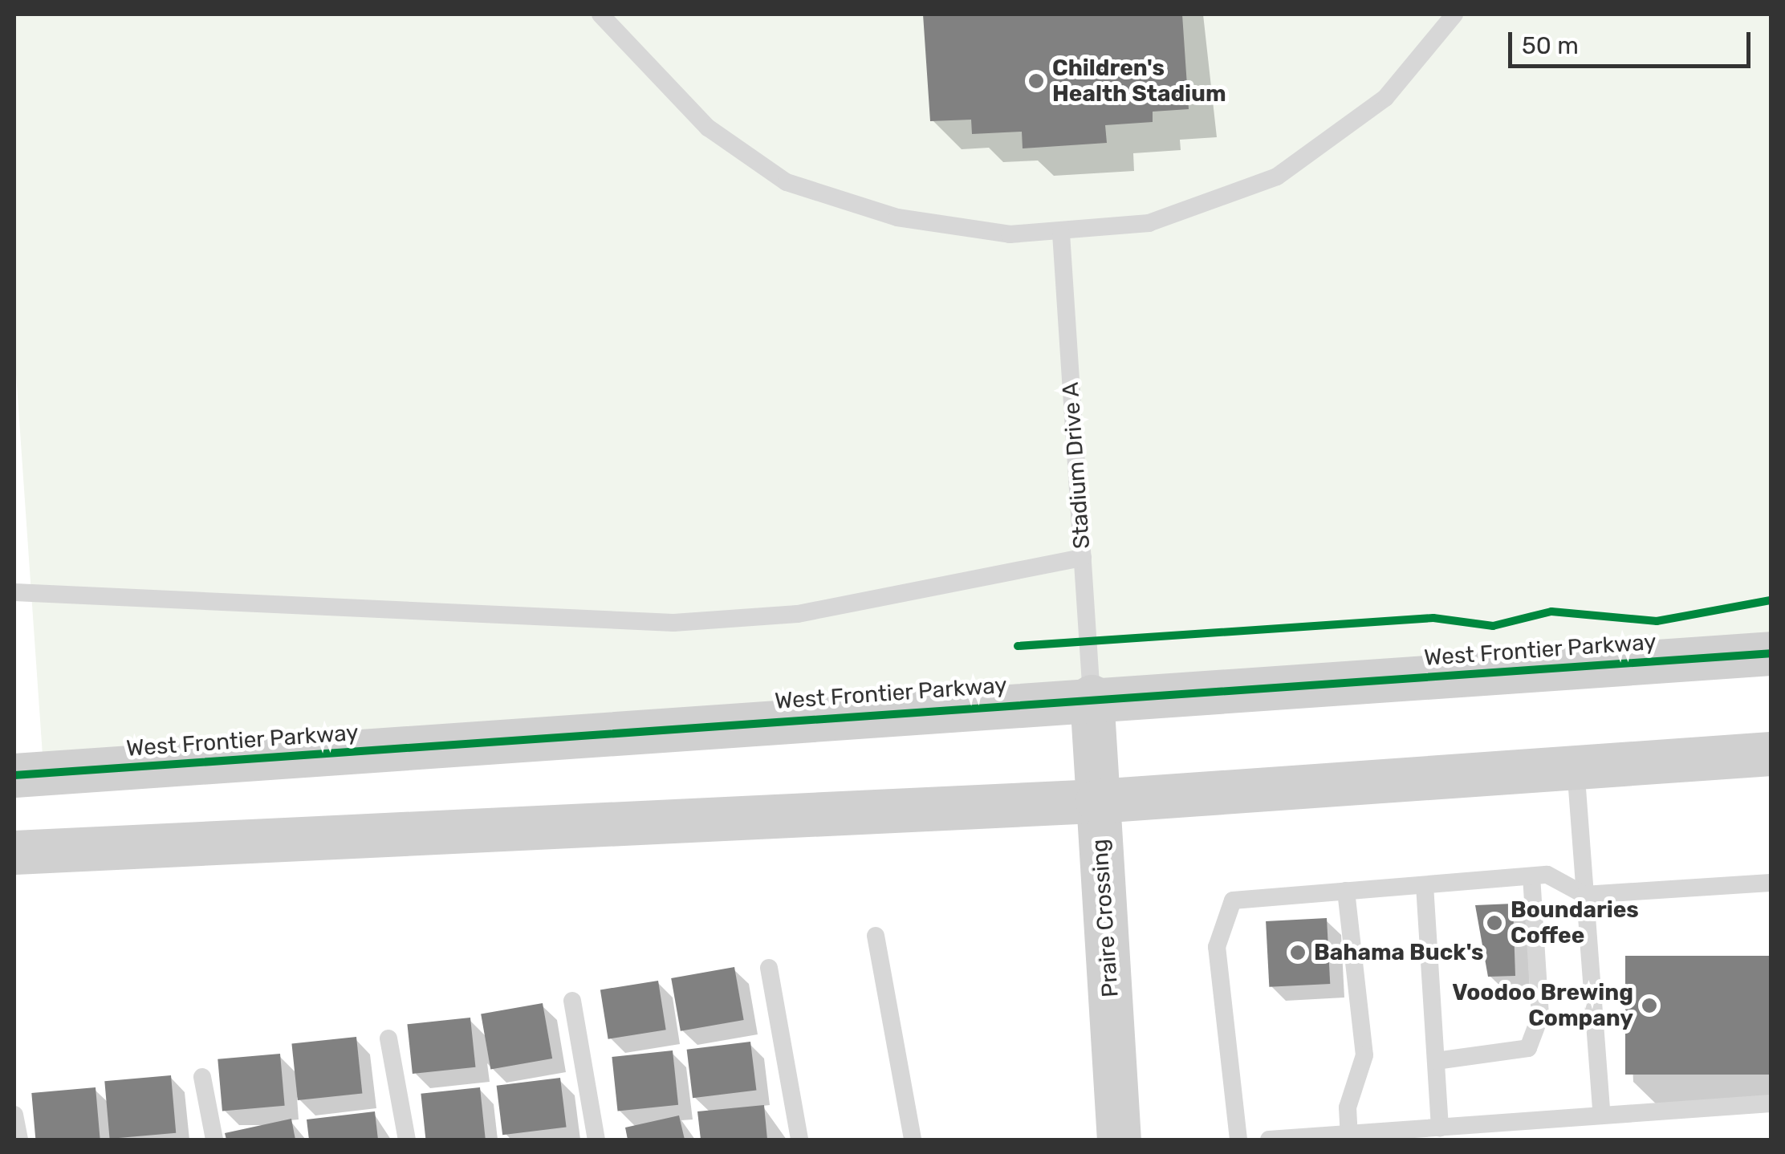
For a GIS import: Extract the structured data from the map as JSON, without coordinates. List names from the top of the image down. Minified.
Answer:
{"streets":{"street":["West Frontier Parkway","Praire Crossing"],"lane":["Stadium Drive A"]},"crossings":[["Stadium Drive A","West Frontier Parkway"],["Stadium Drive A","Praire Crossing"],["West Frontier Parkway","Praire Crossing"]],"places":["Children's Health Stadium","Boundaries Coffee","Bahama Buck's","Voodoo Brewing Company"],"scale_bar":"50 m"}
